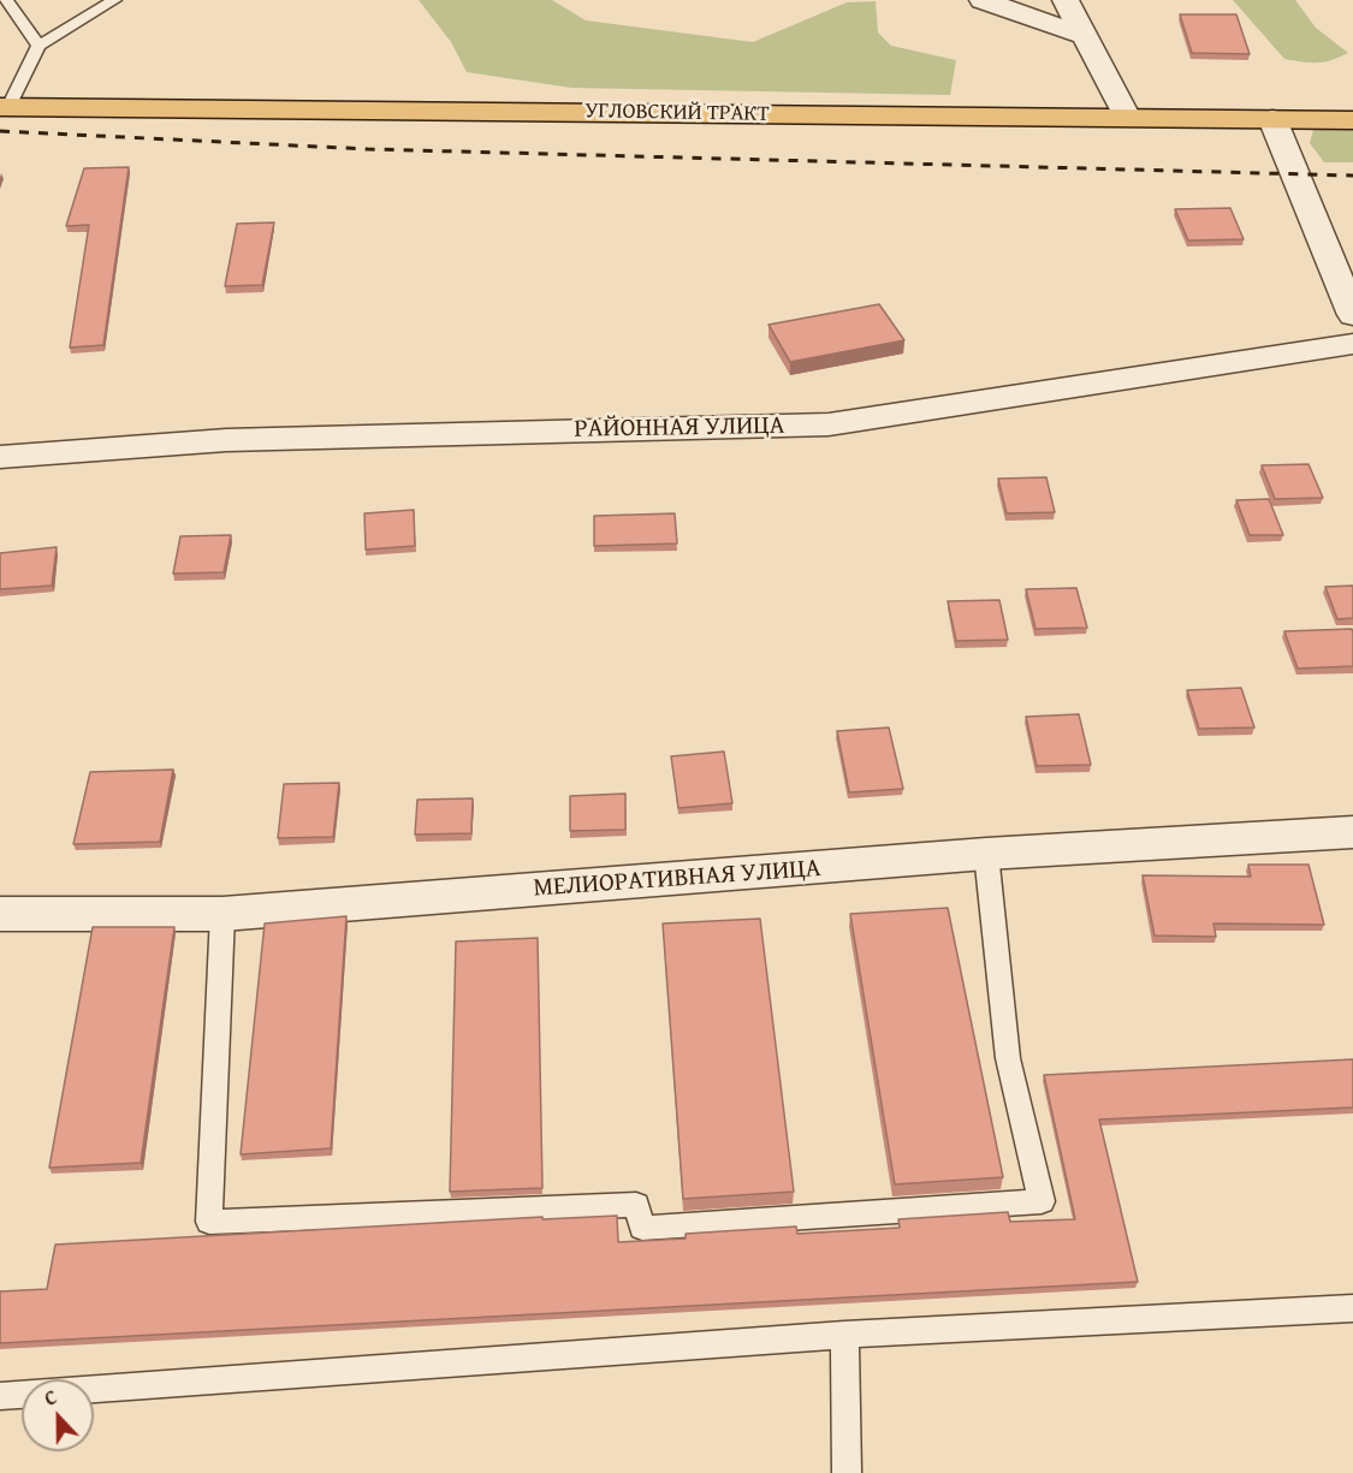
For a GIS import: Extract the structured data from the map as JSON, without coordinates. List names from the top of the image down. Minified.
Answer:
{"streets":{"highway":["УГЛОВСКИЙ ТРАКТ"],"street":["РАЙОННАЯ УЛИЦА","МЕЛИОРАТИВНАЯ УЛИЦА"]},"north":"top"}
